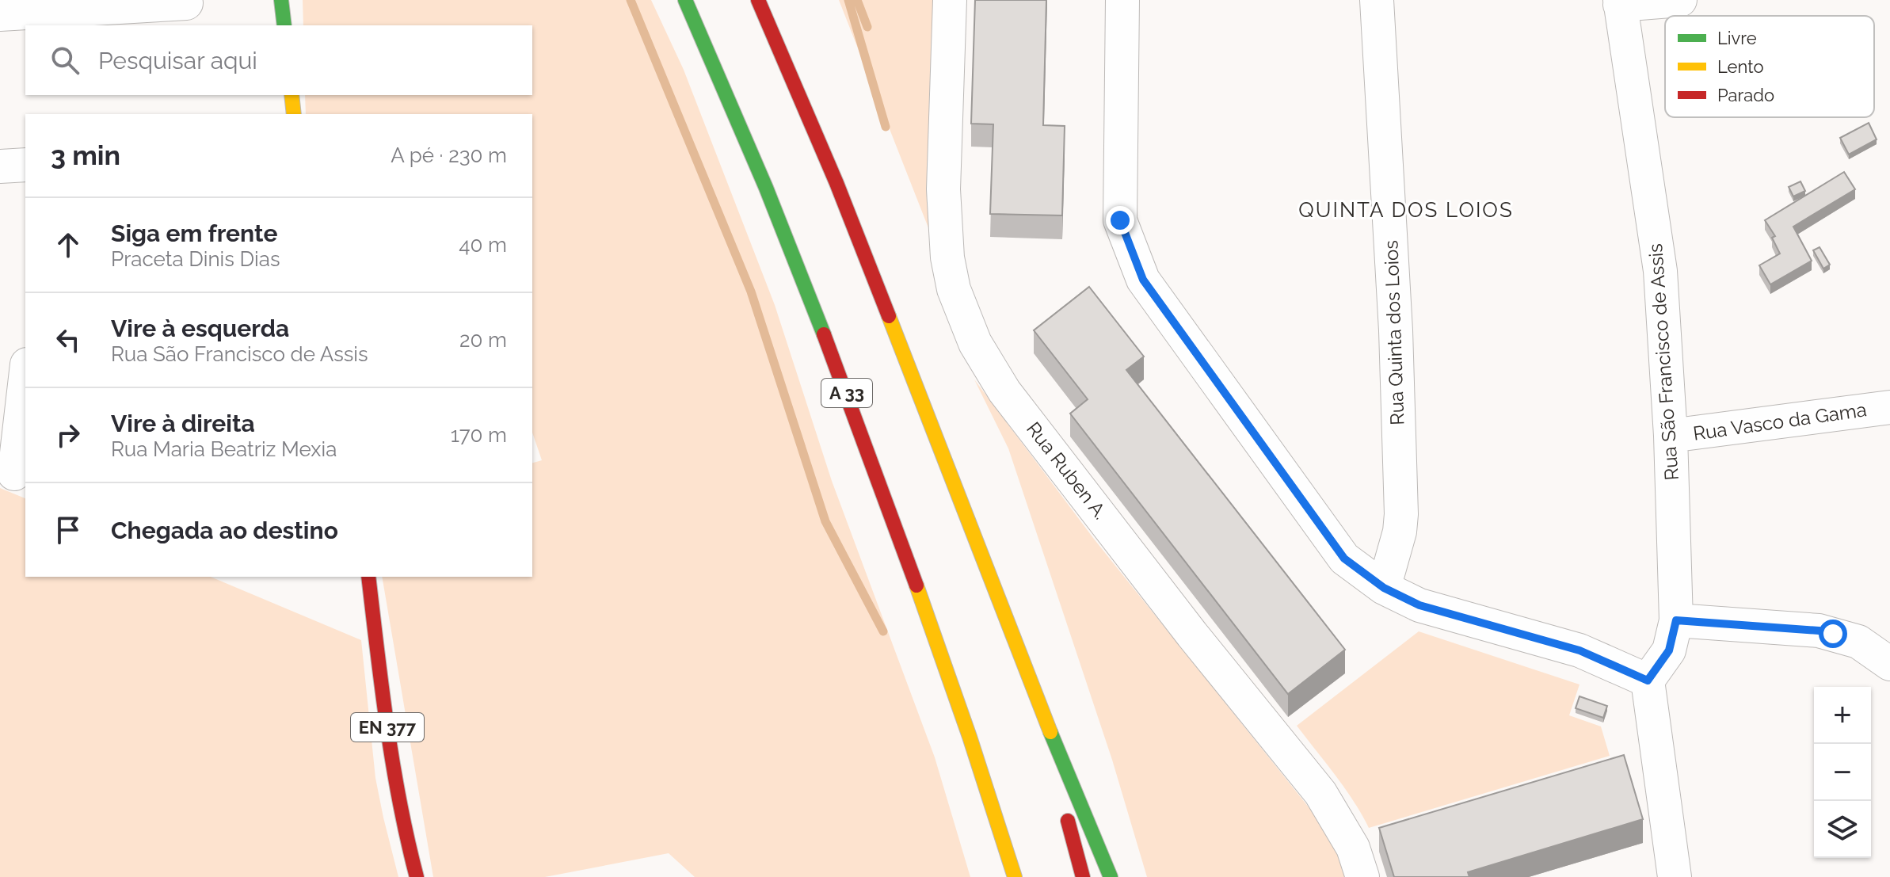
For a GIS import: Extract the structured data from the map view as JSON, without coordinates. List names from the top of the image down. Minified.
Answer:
{"streets":{"main road":["A 33","EN 377"],"street":["Rua Quinta dos Loios","Rua São Francisco de Assis","Rua Vasco da Gama","Rua Ruben A."]},"crossings":[["Rua São Francisco de Assis","Rua Vasco da Gama"]],"districts":["QUINTA DOS LOIOS"],"legend":["Livre","Lento","Parado"],"page":{"search":"Pesquisar aqui","heading":["3 min","A pé · 230 m"],"list":[["Siga em frente","Praceta Dinis Dias","40 m"],["Vire à esquerda","Rua São Francisco de Assis","20 m"],["Vire à direita","Rua Maria Beatriz Mexia","170 m"],"Chegada ao destino"],"map_buttons":["+","−"]}}
